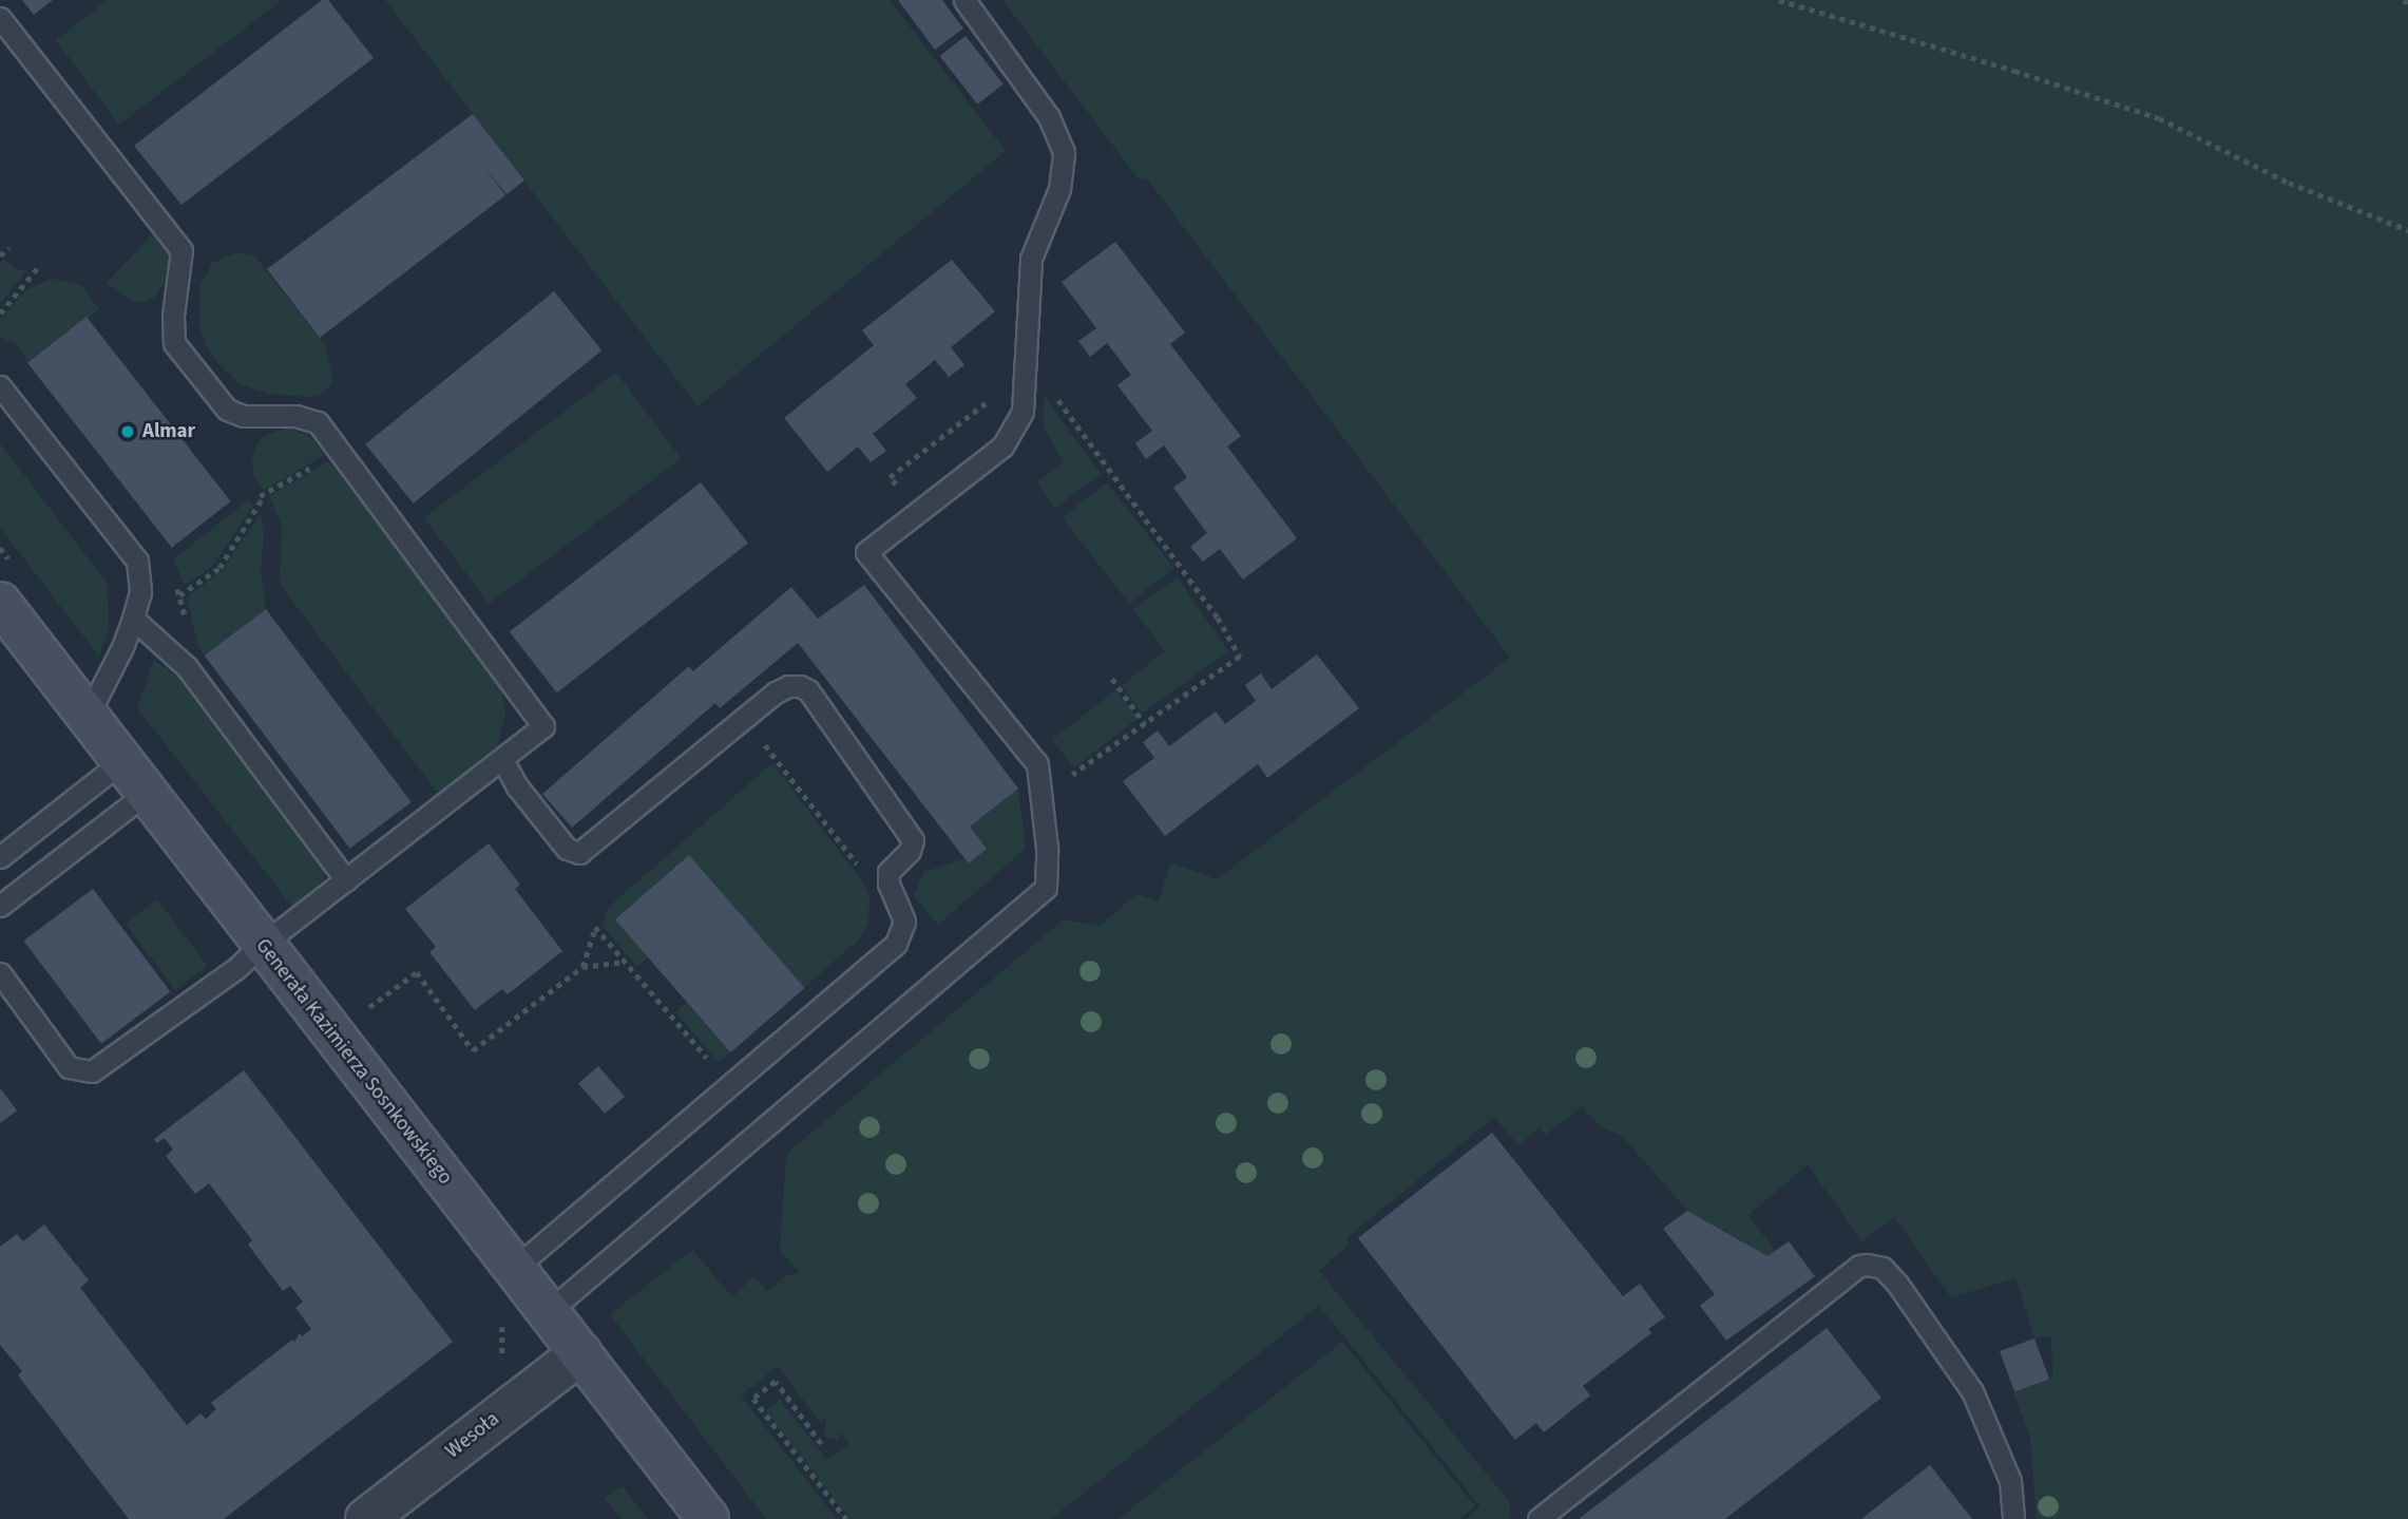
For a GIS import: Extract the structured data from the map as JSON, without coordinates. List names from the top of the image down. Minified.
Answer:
{"streets":{"street":["Generała Kazimierza Sosnkowskiego","Wesoła"]},"crossings":[["Generała Kazimierza Sosnkowskiego","Wesoła"]],"places":["Almar"]}
